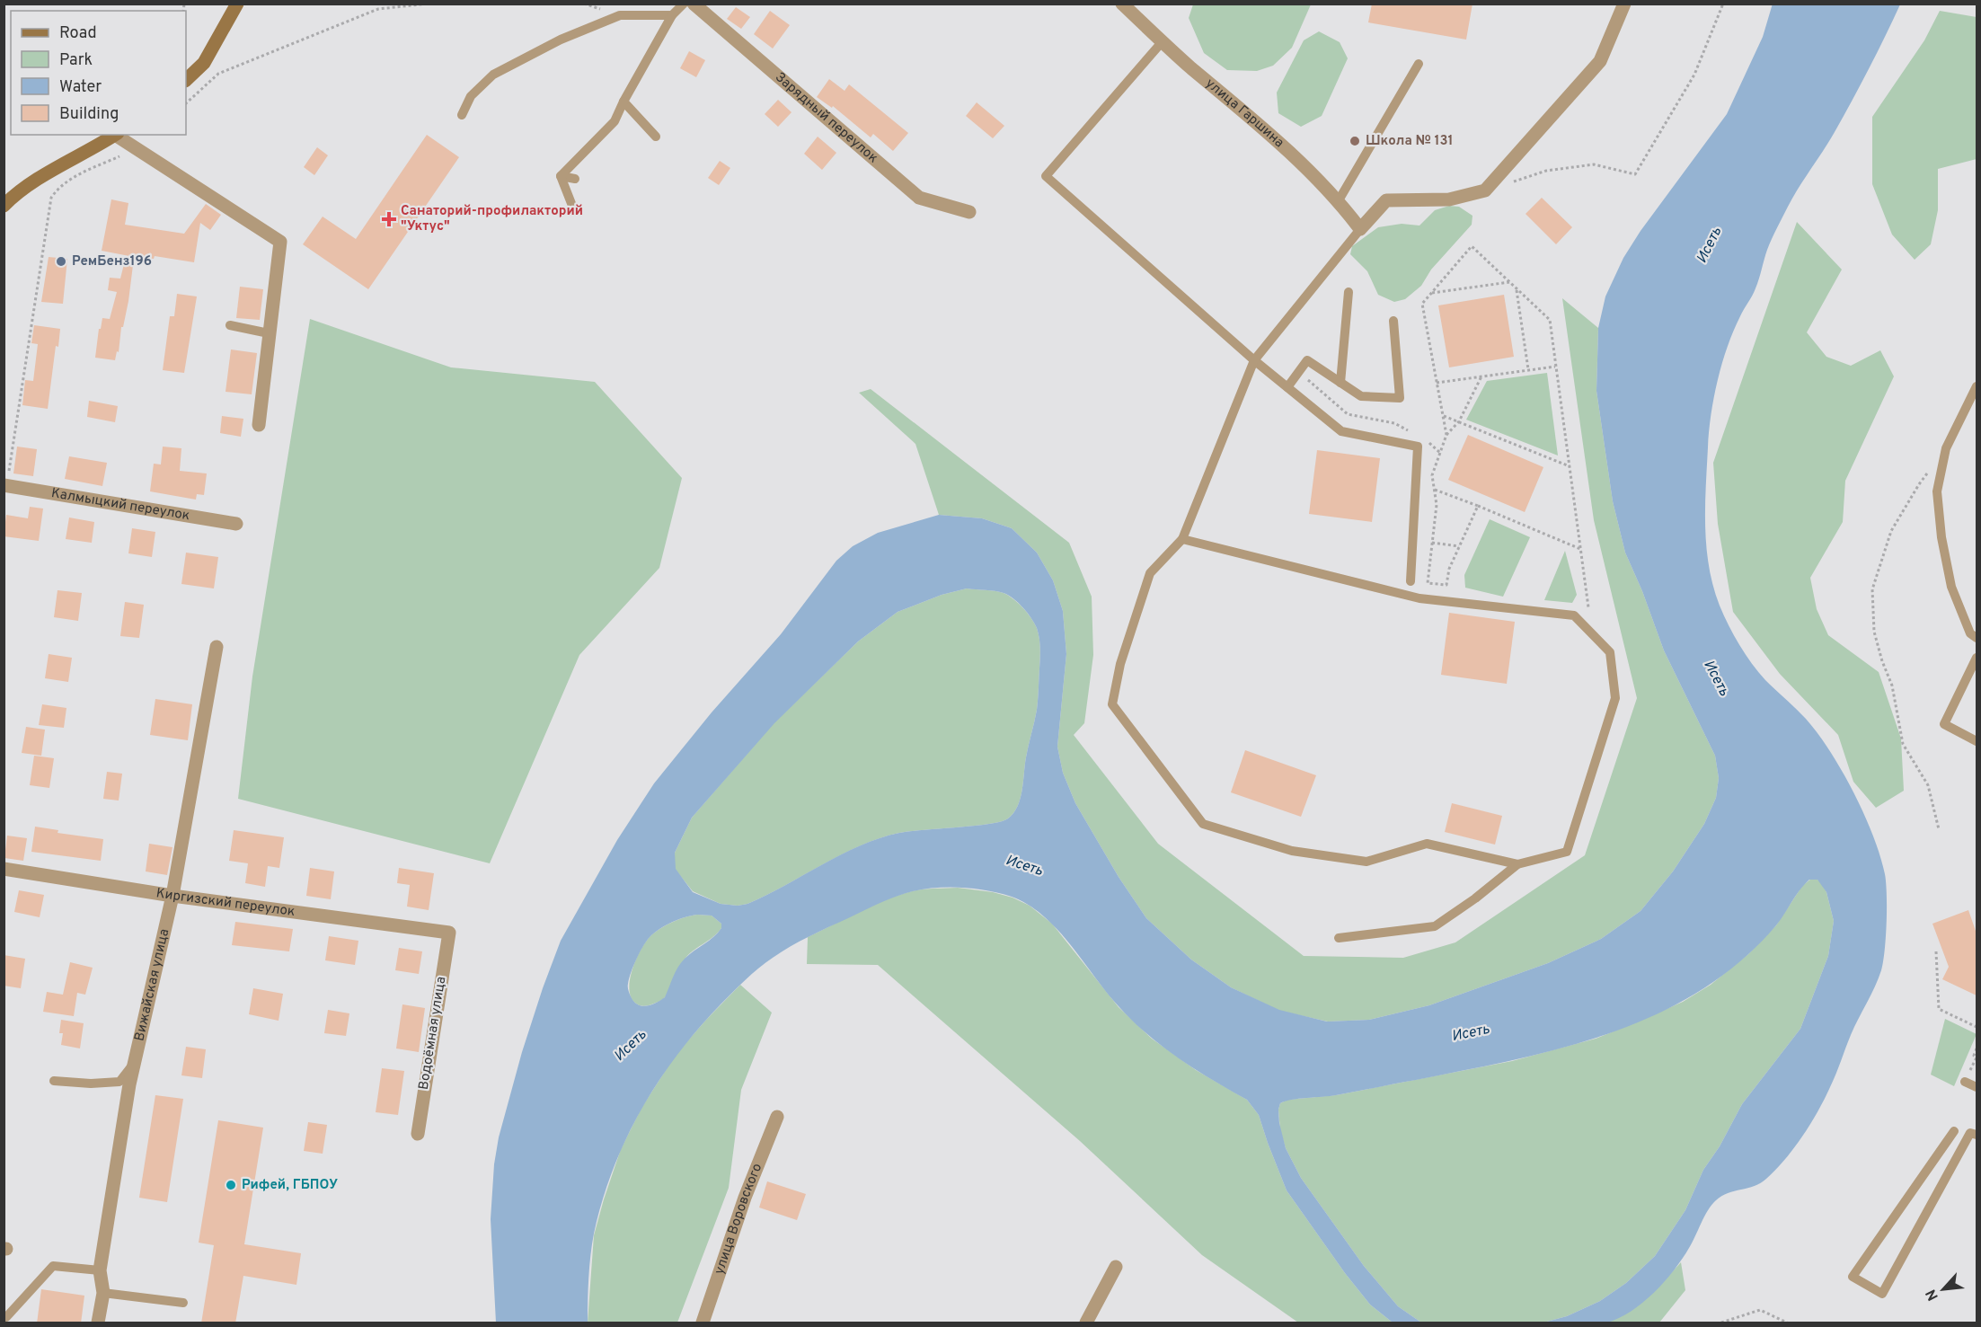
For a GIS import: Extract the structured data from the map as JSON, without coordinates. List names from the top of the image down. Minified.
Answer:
{"streets":{"street":["улица Гаршина","Зарядный переулок","Калмыцкий переулок","Киргизский переулок","Вижайская улица","Водоёмная улица","улица Воровского"]},"crossings":[["Киргизский переулок","Вижайская улица"],["Киргизский переулок","Водоёмная улица"]],"water":["Исеть"],"places":{"other":["Школа № 131","РемБенз196","Рифей, ГБПОУ"],"health":["Санаторий-профилакторий \"Уктус\""]},"legend":["Road","Park","Water","Building"],"north":"bottom left"}
